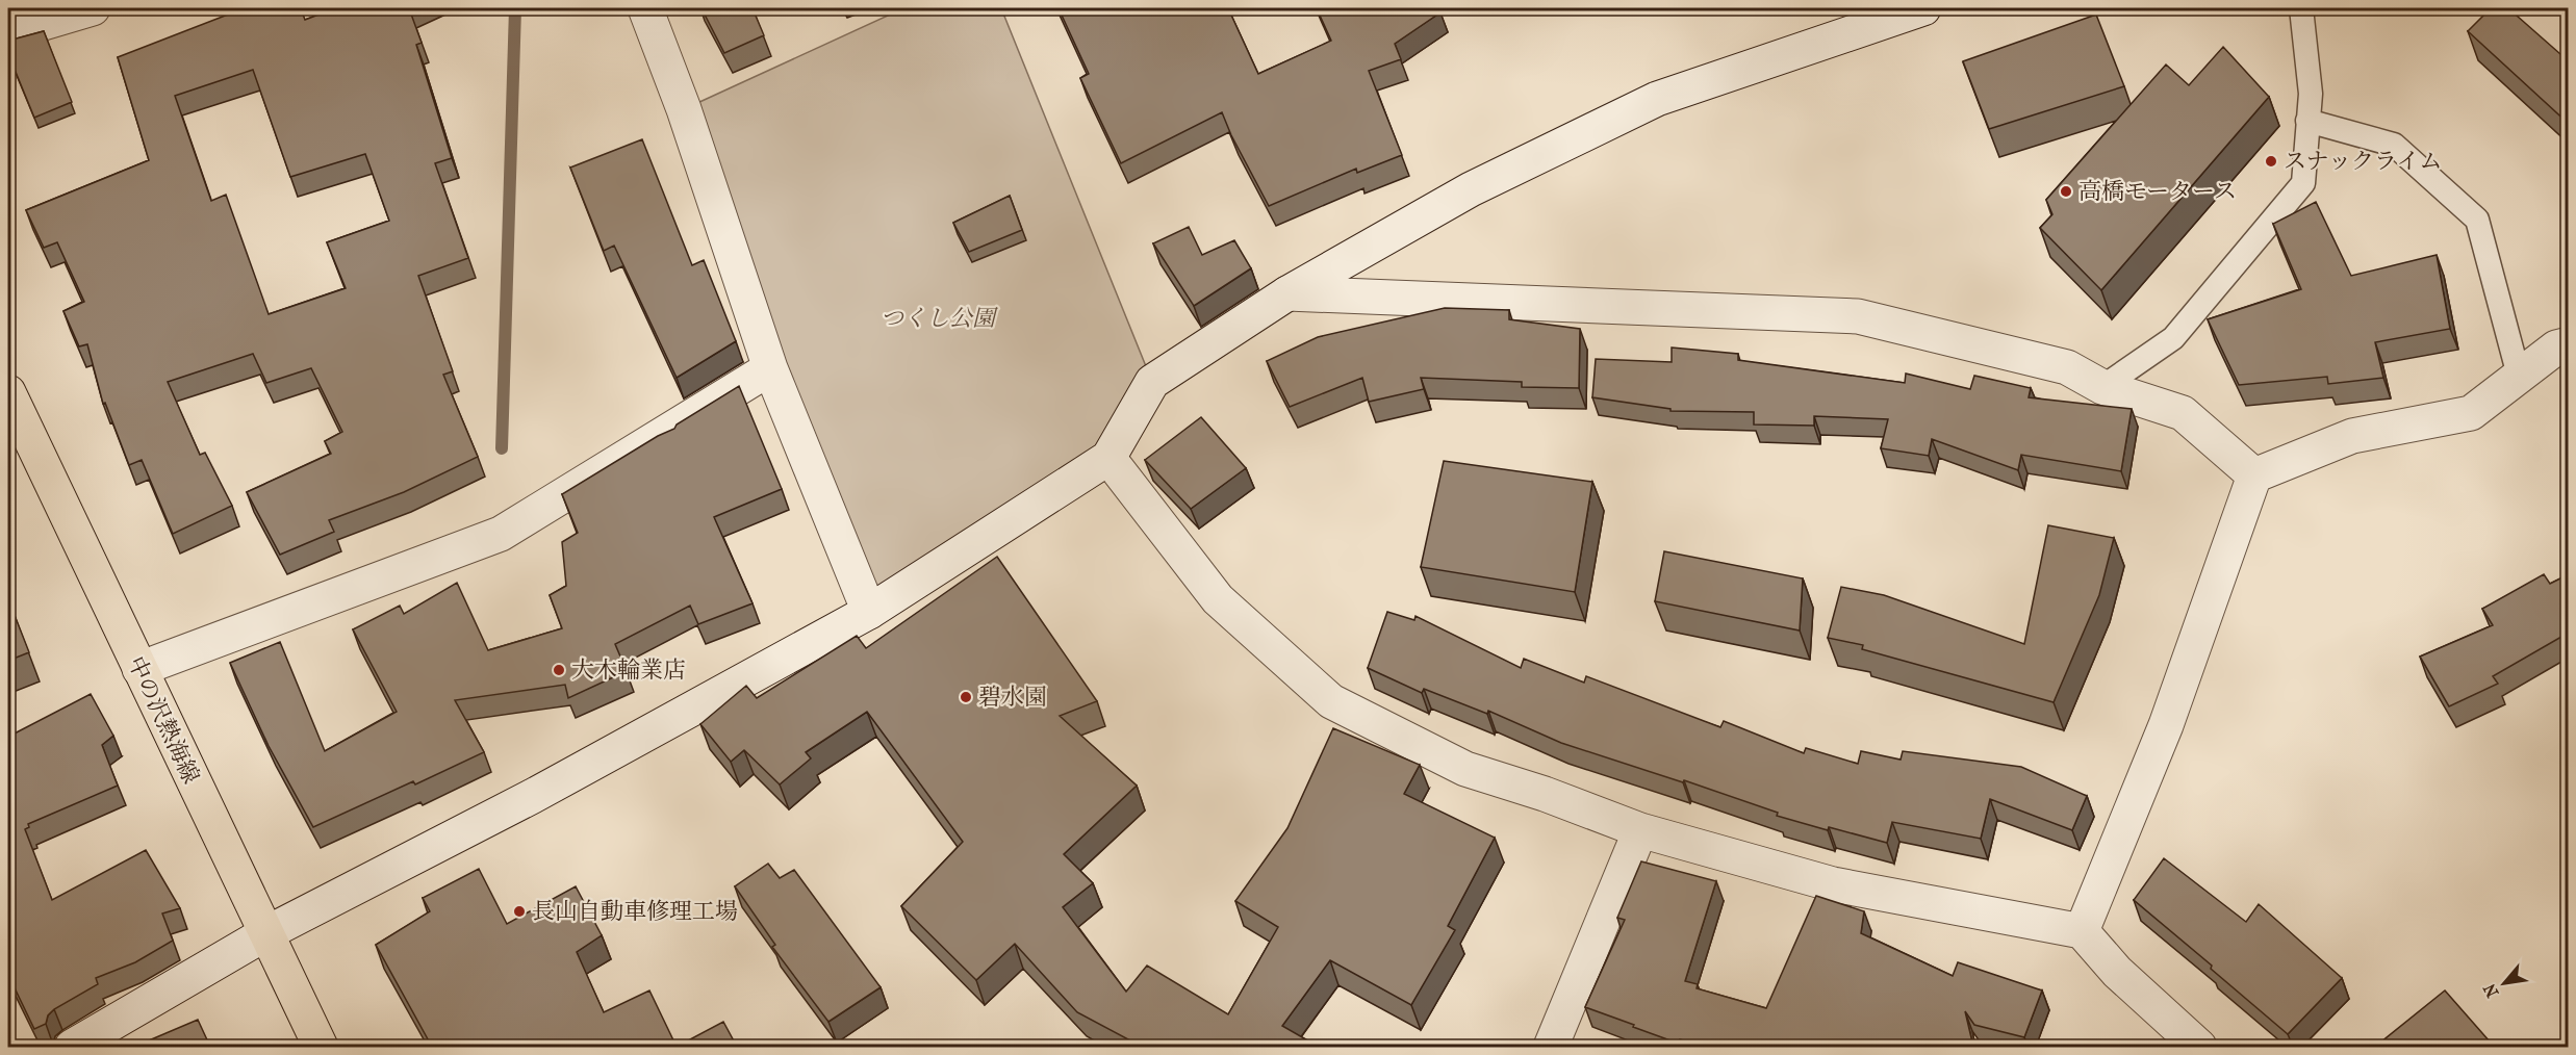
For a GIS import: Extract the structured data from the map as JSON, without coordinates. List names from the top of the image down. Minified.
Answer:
{"streets":{"main road":["中の沢熱海線"]},"parks":["つくし公園"],"places":["スナックライム","高橋モータース","大木輪業店","碧水園","長山自動車修理工場"],"north":"bottom left"}
